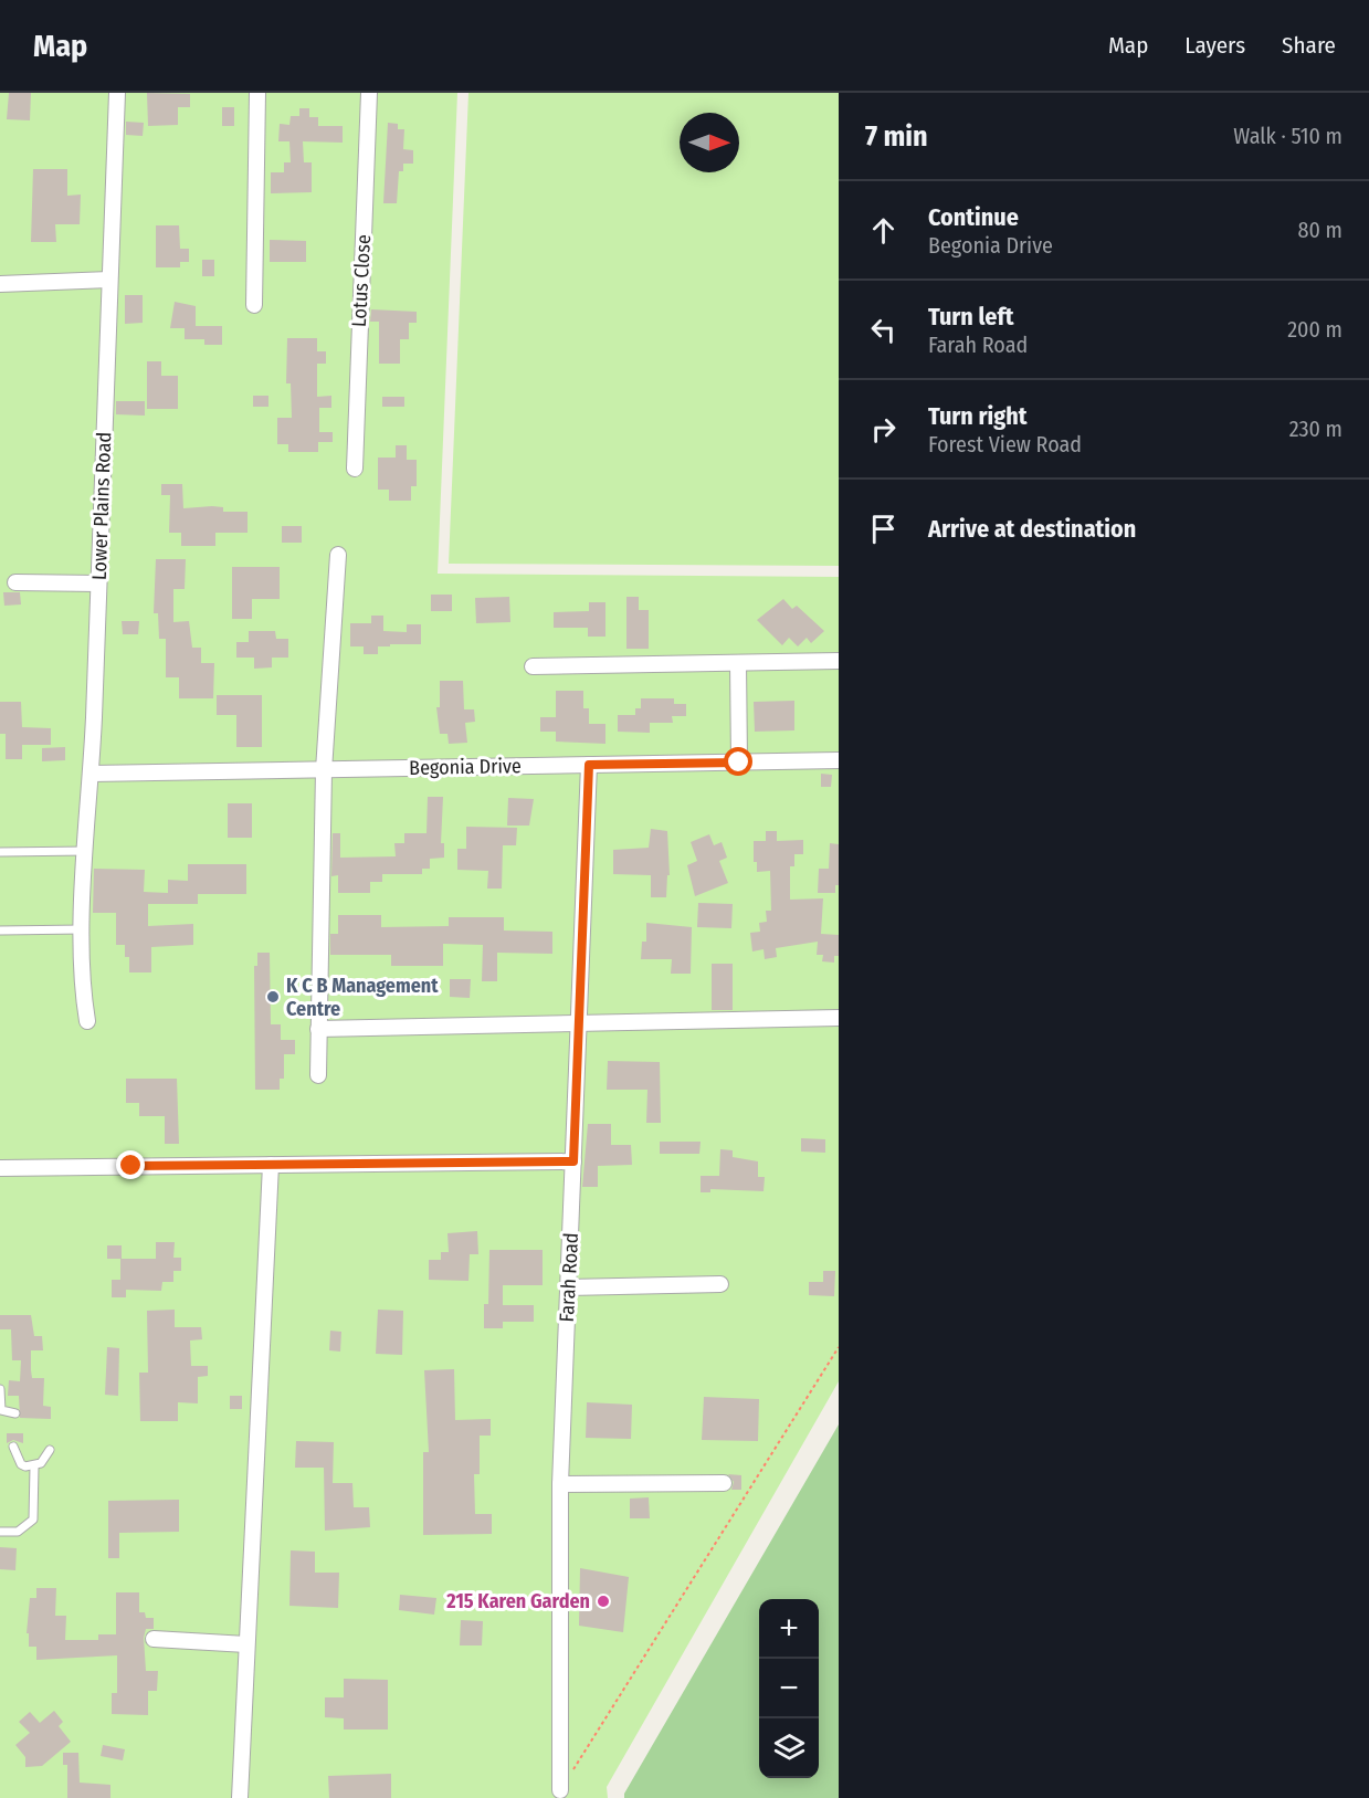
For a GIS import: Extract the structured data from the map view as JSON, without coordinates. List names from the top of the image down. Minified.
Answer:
{"streets":{"street":["Lotus Close","Lower Plains Road","Begonia Drive","Farah Road"]},"crossings":[["Lower Plains Road","Begonia Drive"],["Begonia Drive","Farah Road"]],"places":["K C B Management Centre","215 Karen Garden"],"north":"right","page":{"header":"Map","nav":["Map","Layers","Share"],"heading":["7 min","Walk · 510 m"],"list":[["Continue","Begonia Drive","80 m"],["Turn left","Farah Road","200 m"],["Turn right","Forest View Road","230 m"],"Arrive at destination"],"map_buttons":["+","−"]}}
